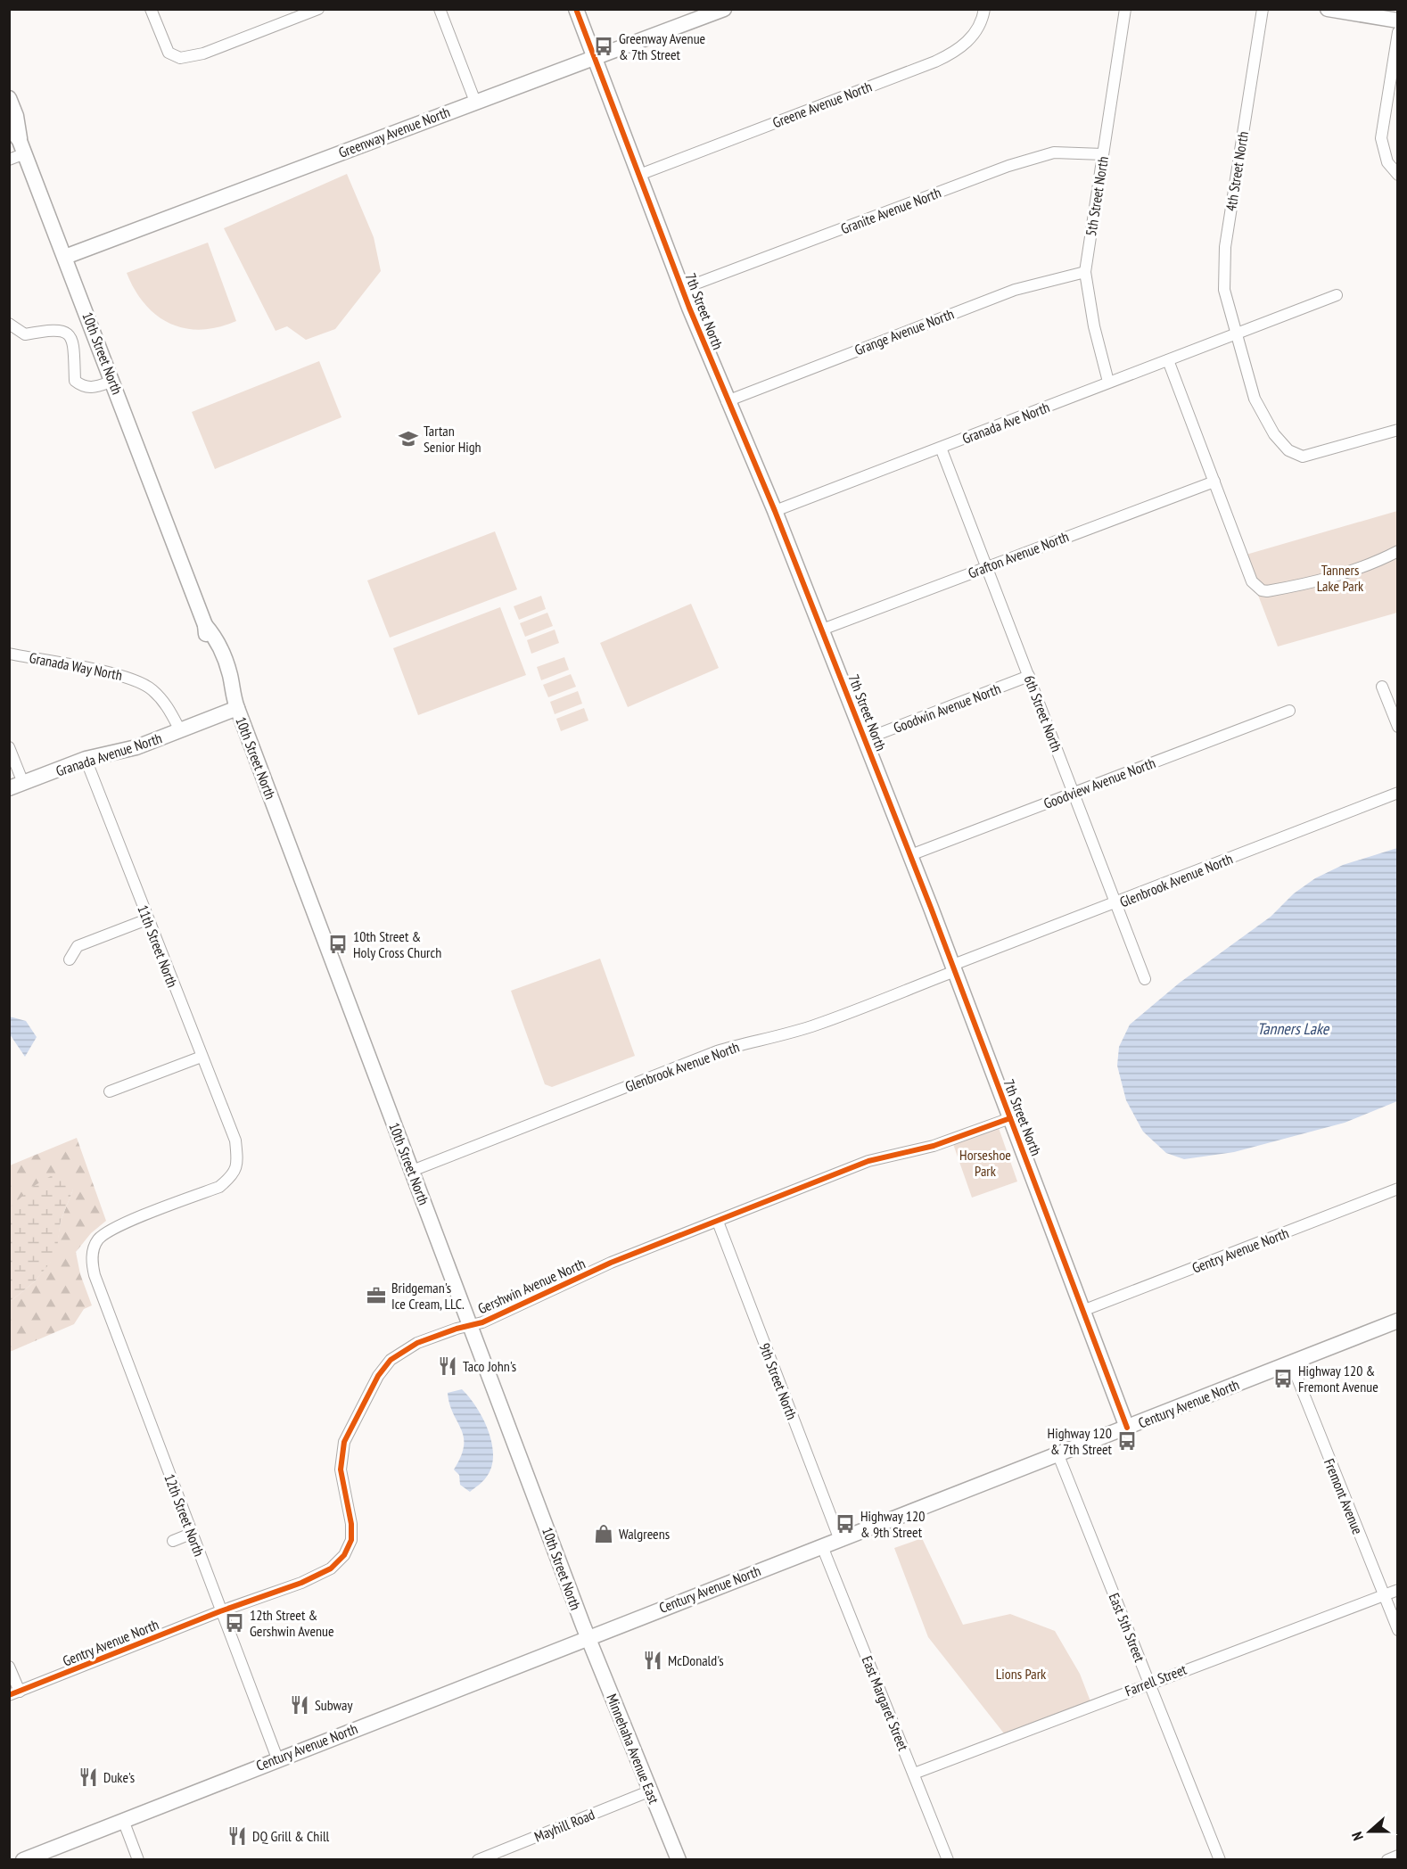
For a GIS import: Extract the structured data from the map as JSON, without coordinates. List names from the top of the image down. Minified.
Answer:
{"streets":{"main road":["Greenway Avenue North","7th Street North","10th Street North","Granada Avenue North","Century Avenue North","Minnehaha Avenue East"],"street":["Greene Avenue North","4th Street North","5th Street North","Granite Avenue North","Grange Avenue North","Granada Ave North","Grafton Avenue North","Granada Way North","Goodwin Avenue North","6th Street North","Goodview Avenue North","Glenbrook Avenue North","11th Street North","Gentry Avenue North","Gershwin Avenue North","9th Street North","Fremont Avenue","12th Street North","East 5th Street","Farrell Street","East Margaret Street","Mayhill Road"]},"crossings":[["Greene Avenue North","7th Street North"],["Greenway Avenue North","7th Street North"],["Greenway Avenue North","10th Street North"],["4th Street North","Granada Ave North"],["5th Street North","Granite Avenue North"],["5th Street North","Grange Avenue North"],["5th Street North","Granada Ave North"],["Granite Avenue North","7th Street North"],["7th Street North","Grange Avenue North"],["7th Street North","Granada Ave North"],["7th Street North","Grafton Avenue North"],["7th Street North","Goodwin Avenue North"],["7th Street North","Goodview Avenue North"],["7th Street North","Glenbrook Avenue North"],["7th Street North","Gentry Avenue North"],["7th Street North","Gershwin Avenue North"],["7th Street North","Century Avenue North"],["10th Street North","Granada Avenue North"],["10th Street North","Glenbrook Avenue North"],["10th Street North","Gershwin Avenue North"],["10th Street North","Century Avenue North"],["10th Street North","Minnehaha Avenue East"],["Granada Ave North","6th Street North"],["Grafton Avenue North","6th Street North"],["Granada Way North","Granada Avenue North"],["Goodwin Avenue North","6th Street North"],["6th Street North","Goodview Avenue North"],["6th Street North","Glenbrook Avenue North"],["Granada Avenue North","11th Street North"],["11th Street North","12th Street North"],["Gentry Avenue North","Gershwin Avenue North"],["Gentry Avenue North","12th Street North"],["Gershwin Avenue North","9th Street North"],["Gershwin Avenue North","12th Street North"],["9th Street North","Century Avenue North"],["Century Avenue North","Fremont Avenue"],["Century Avenue North","12th Street North"],["Century Avenue North","East 5th Street"],["Century Avenue North","East Margaret Street"],["Century Avenue North","Minnehaha Avenue East"],["Fremont Avenue","Farrell Street"],["East 5th Street","Farrell Street"],["Farrell Street","East Margaret Street"],["Minnehaha Avenue East","Mayhill Road"]],"water":["Tanners Lake"],"parks":["Tanners Lake Park","Horseshoe Park","Lions Park"],"places":{"bus stop":["Greenway Avenue & 7th Street","10th Street & Holy Cross Church","Highway 120 & Fremont Avenue","Highway 120 & 7th Street","Highway 120 & 9th Street","12th Street & Gershwin Avenue"],"school or university":["Tartan Senior High"],"office":["Bridgeman's Ice Cream, LLC."],"restaurant":["Taco John's","McDonald's","Subway","Duke's","DQ Grill & Chill"],"shop":["Walgreens"]},"north":"left"}
